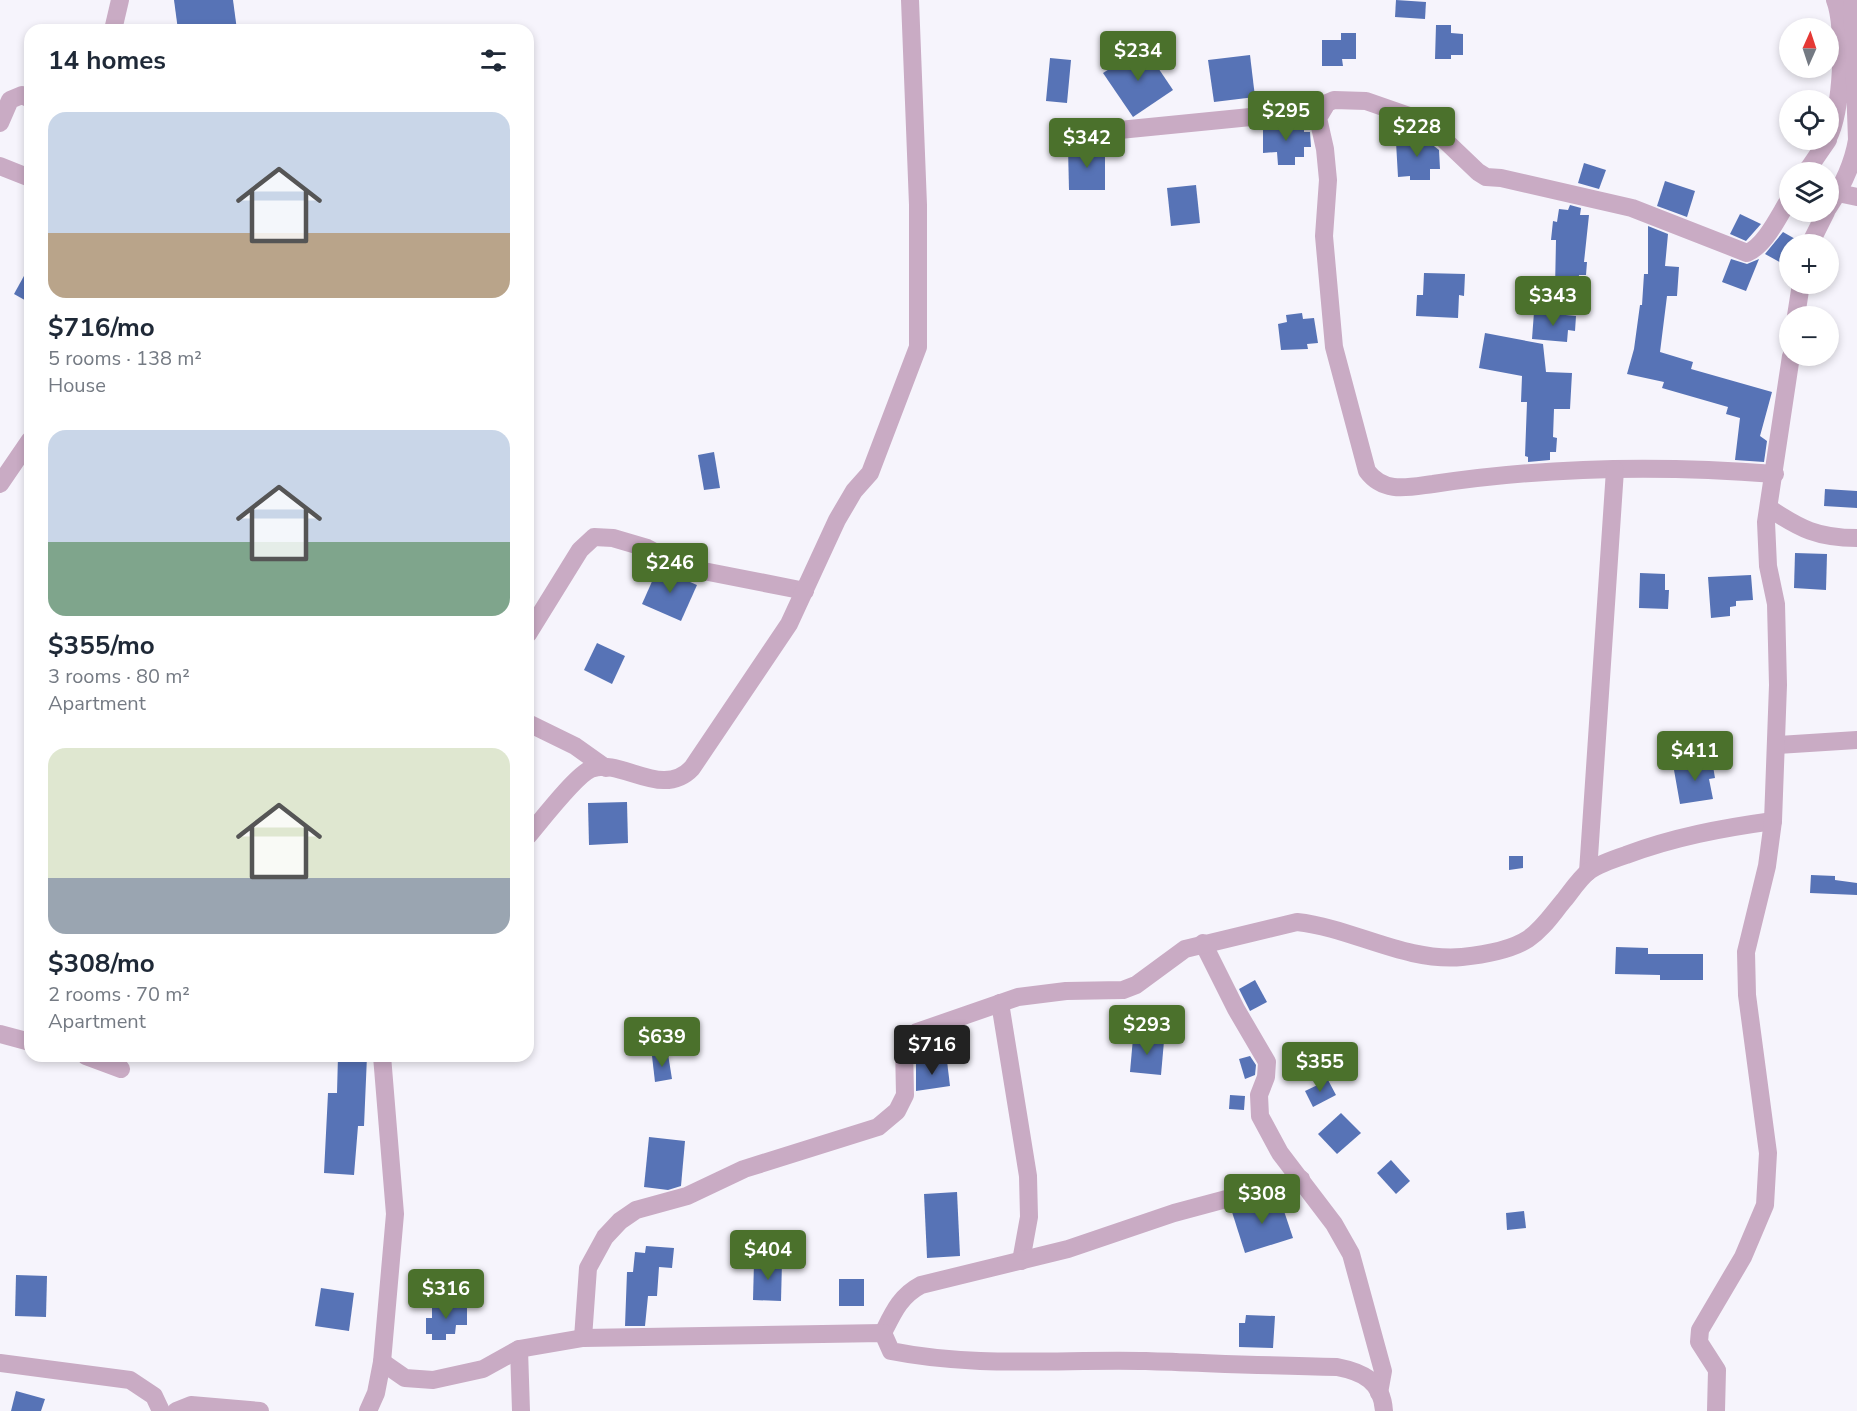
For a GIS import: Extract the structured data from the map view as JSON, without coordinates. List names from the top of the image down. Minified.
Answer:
{"north":"top","page":{"map_buttons":["+","−"],"heading":"14 homes","price":["$234","$295","$228","$342","$343","$246","$411","$293","$639","$716","$355","$308","$404","$316"],"list":[{"name":"$716/mo","note":"5 rooms · 138 m² · House"},{"name":"$355/mo","note":"3 rooms · 80 m² · Apartment"},{"name":"$308/mo","note":"2 rooms · 70 m² · Apartment"}]}}
